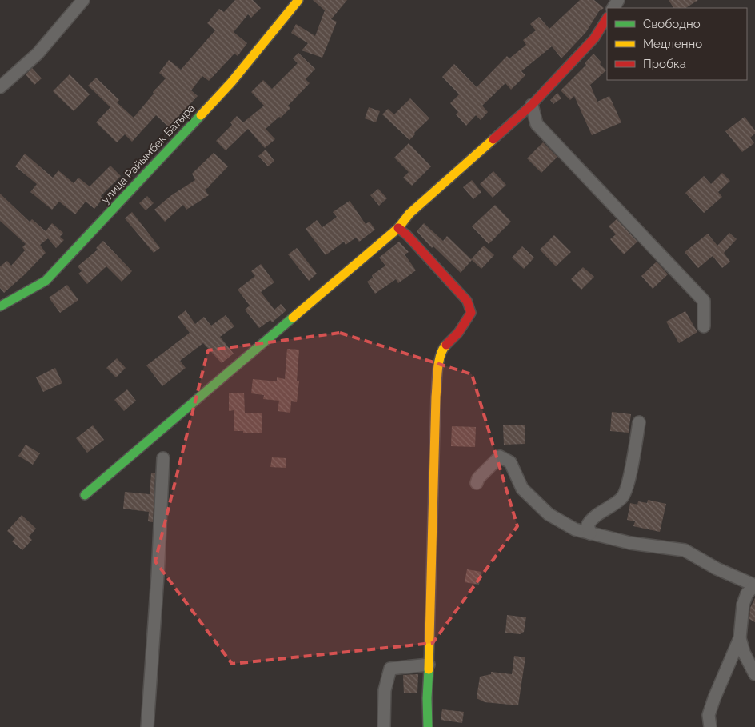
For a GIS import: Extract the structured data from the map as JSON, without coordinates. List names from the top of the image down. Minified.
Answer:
{"streets":{"street":["улица Райымбек Батыра"]},"legend":["Свободно","Медленно","Пробка"]}
